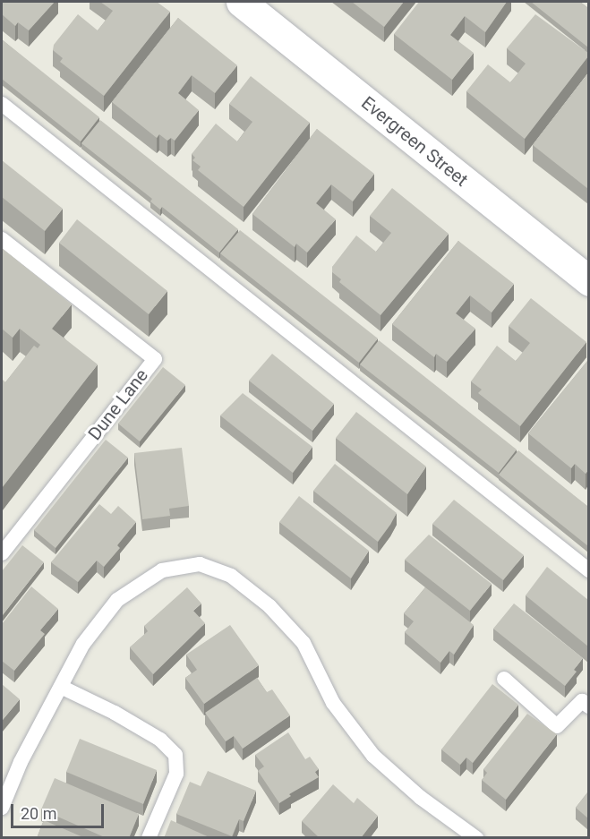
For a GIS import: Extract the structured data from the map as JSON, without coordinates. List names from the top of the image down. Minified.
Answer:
{"streets":{"street":["Evergreen Street"],"lane":["Dune Lane"]},"scale_bar":"20 m"}
